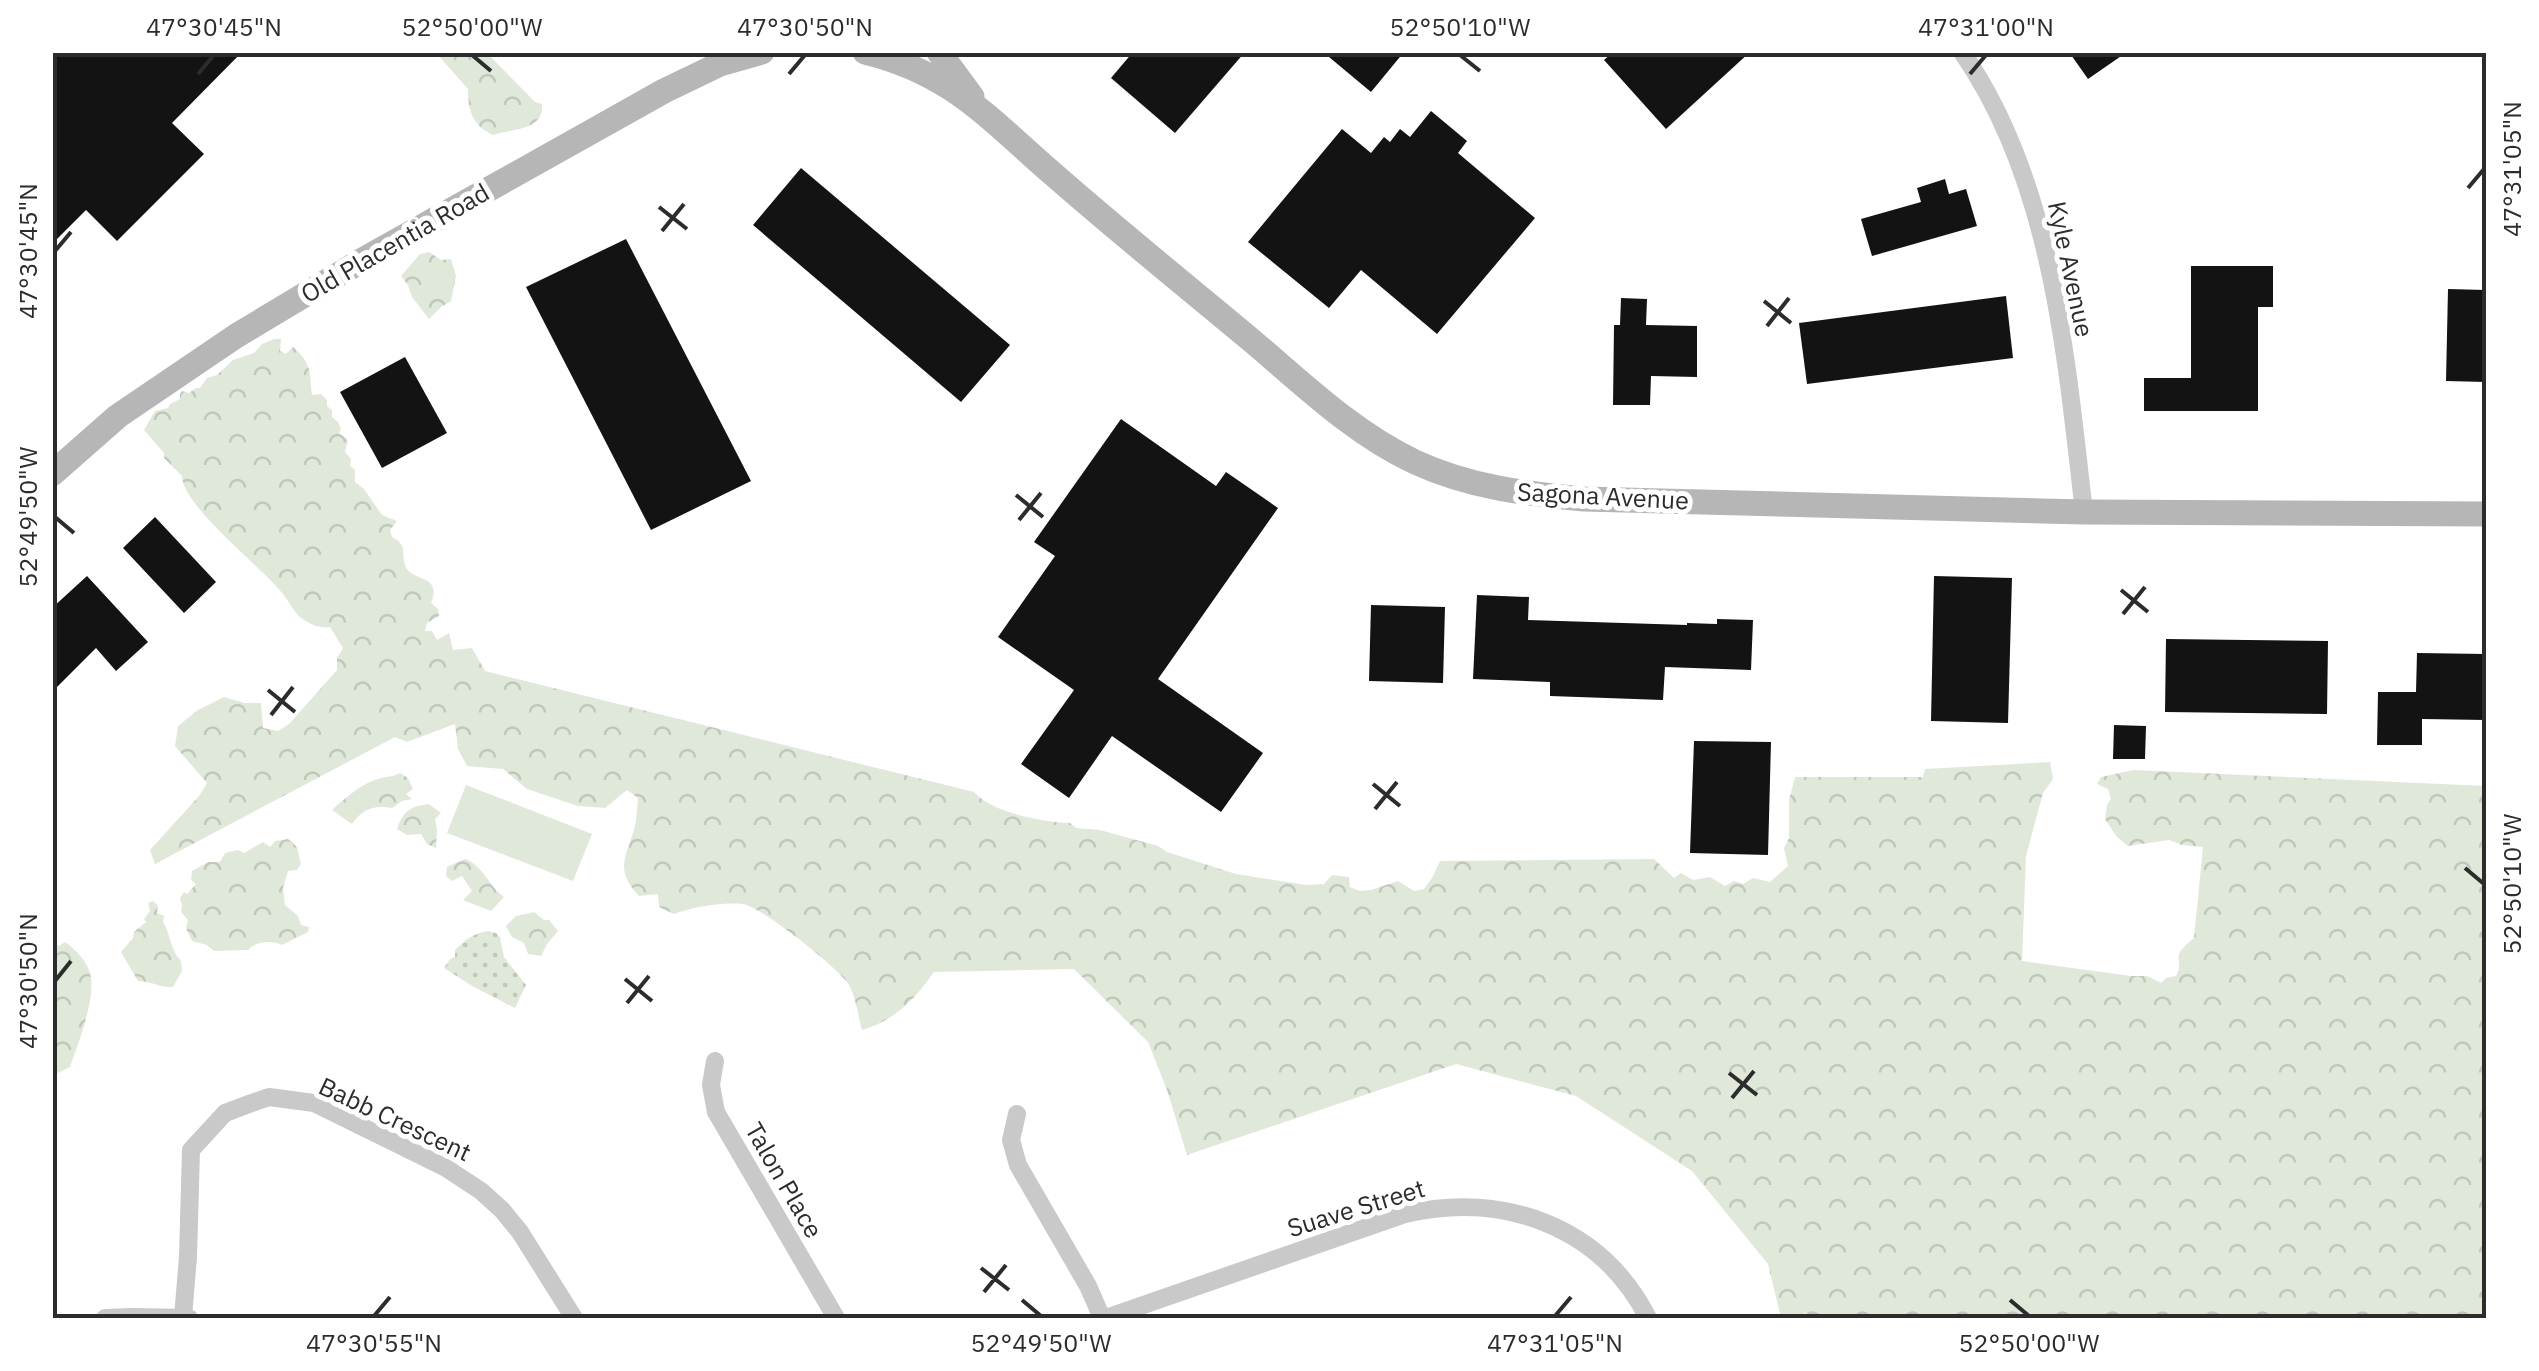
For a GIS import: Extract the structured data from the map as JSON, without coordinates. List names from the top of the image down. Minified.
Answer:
{"streets":{"main road":["Old Placentia Road","Sagona Avenue"],"street":["Kyle Avenue","Babb Crescent","Talon Place","Suave Street"]},"crossings":[["Kyle Avenue","Sagona Avenue"]],"coordinates":["47°30'45\"N","52°50'00\"W","47°30'50\"N","52°50'10\"W","47°31'00\"N","47°31'05\"N","52°49'50\"W","47°30'55\"N"]}
